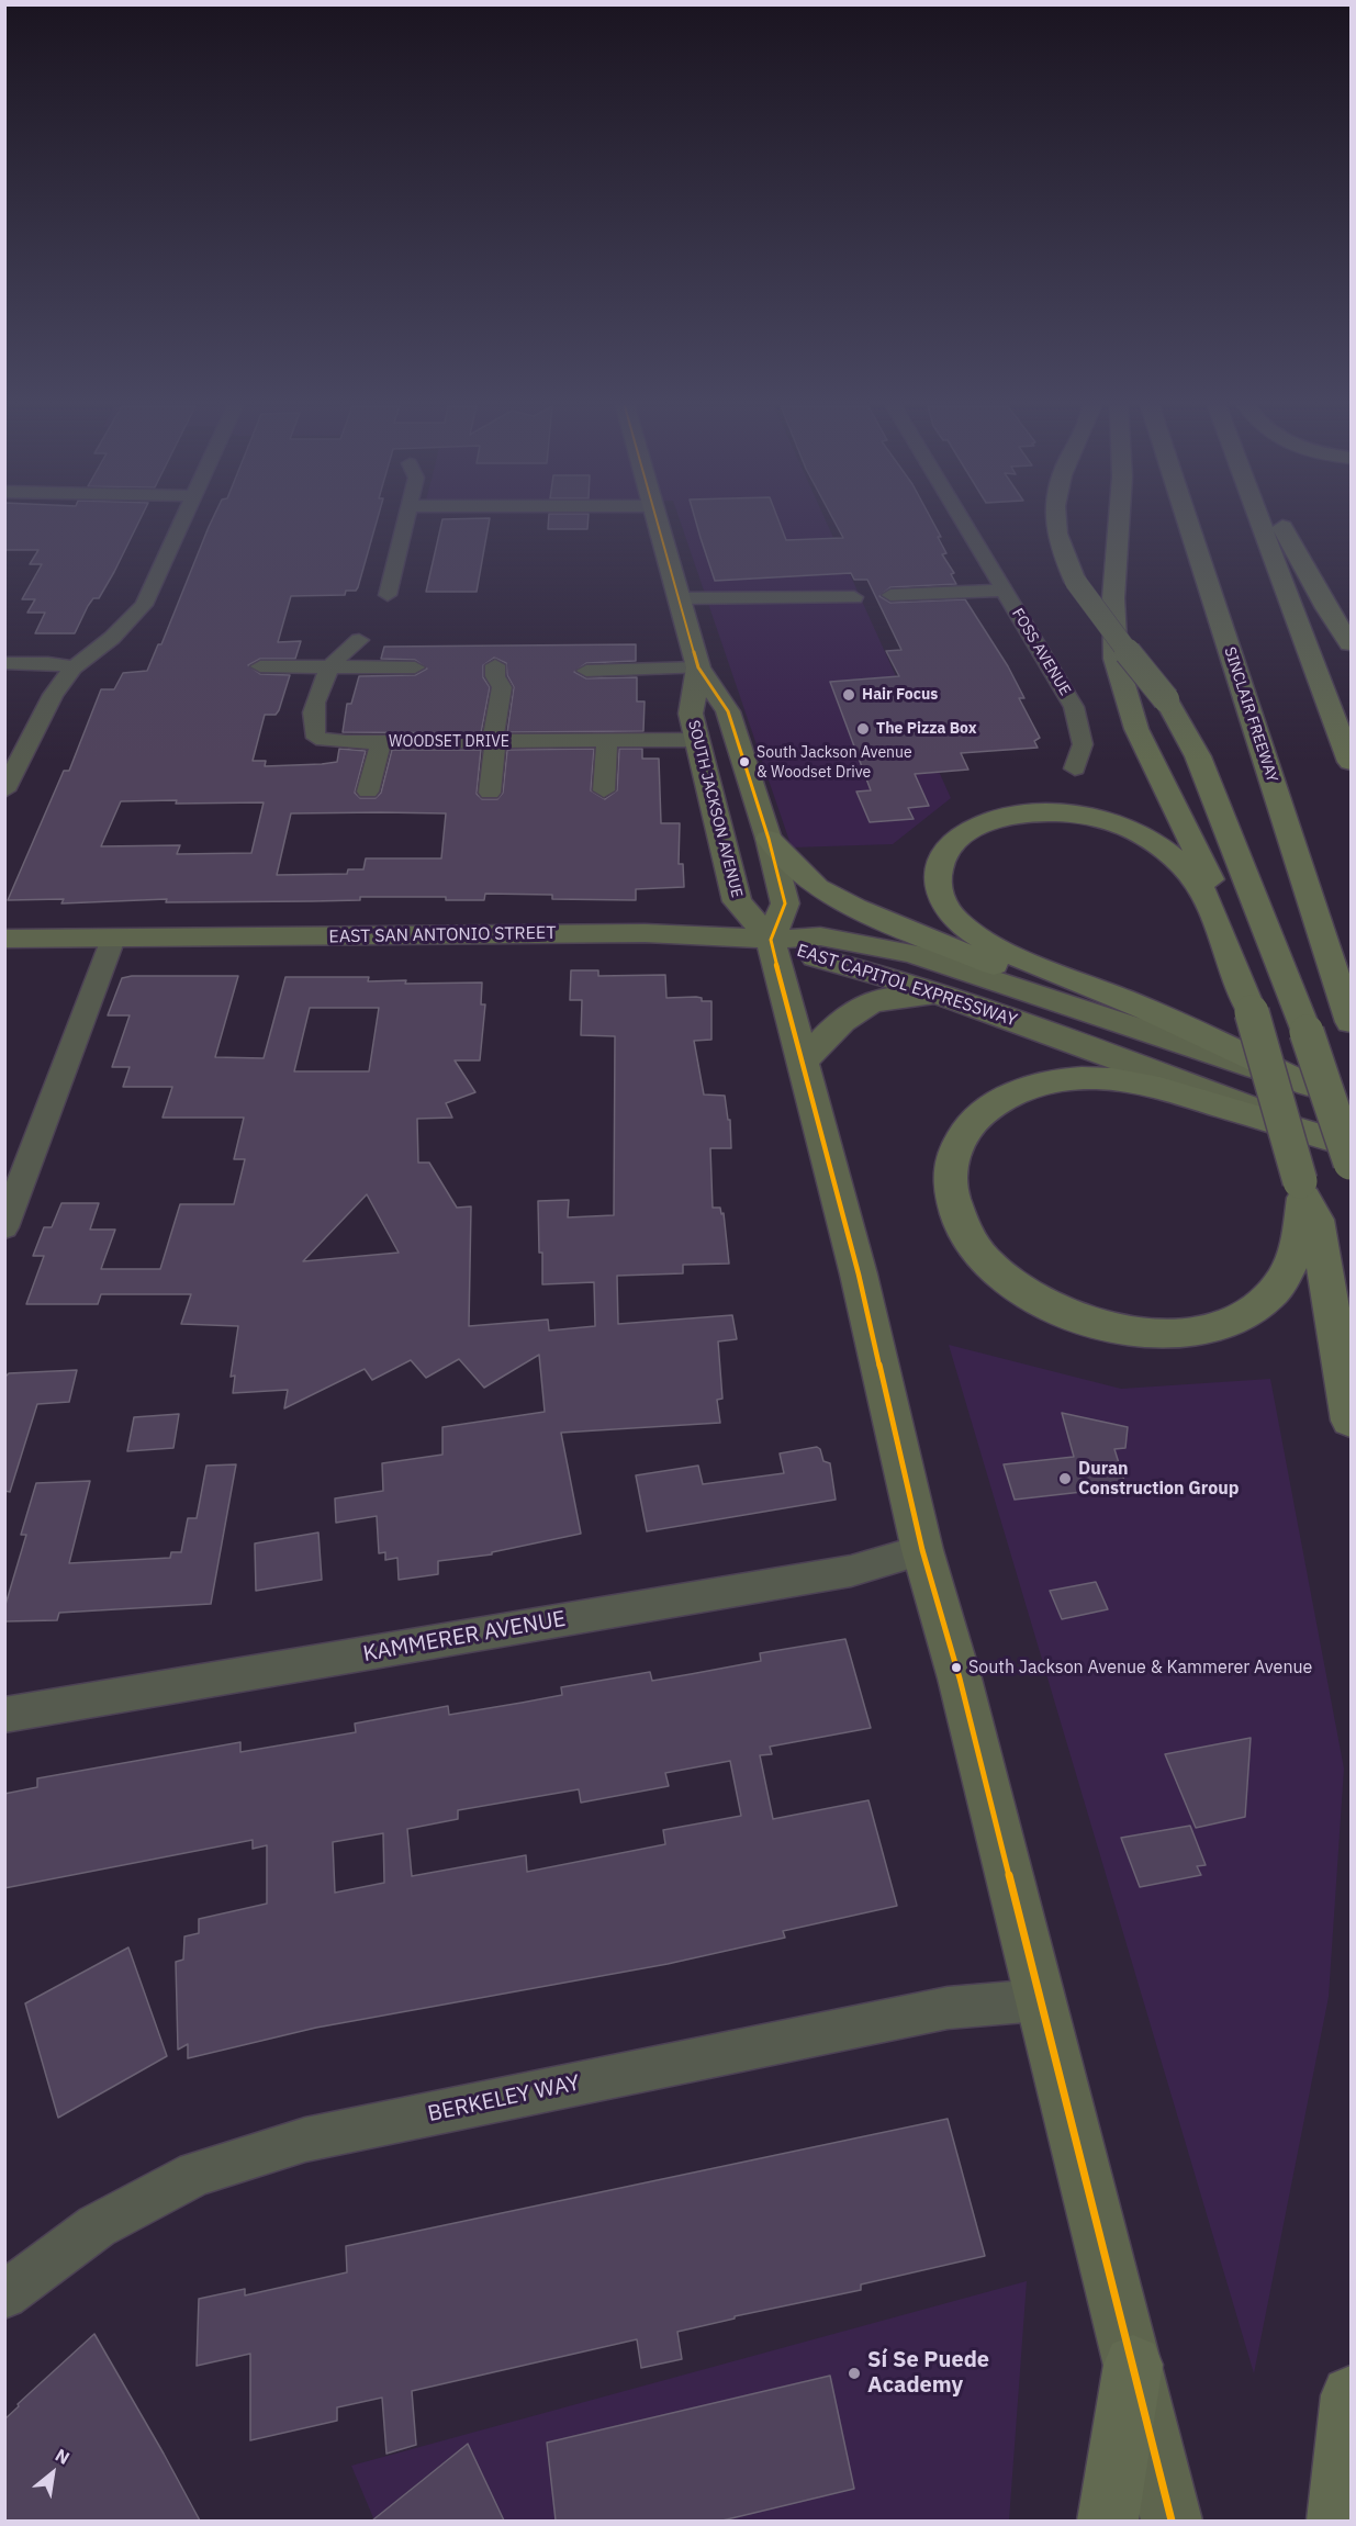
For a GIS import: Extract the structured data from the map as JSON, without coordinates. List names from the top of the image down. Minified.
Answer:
{"streets":{"highway":["SINCLAIR FREEWAY","EAST CAPITOL EXPRESSWAY"],"main road":["SOUTH JACKSON AVENUE","EAST SAN ANTONIO STREET"],"street":["FOSS AVENUE","WOODSET DRIVE","KAMMERER AVENUE","BERKELEY WAY"]},"crossings":[["WOODSET DRIVE","SOUTH JACKSON AVENUE"],["SOUTH JACKSON AVENUE","EAST SAN ANTONIO STREET"],["SOUTH JACKSON AVENUE","EAST CAPITOL EXPRESSWAY"],["SOUTH JACKSON AVENUE","KAMMERER AVENUE"],["SOUTH JACKSON AVENUE","BERKELEY WAY"],["EAST SAN ANTONIO STREET","EAST CAPITOL EXPRESSWAY"]],"places":["Hair Focus","The Pizza Box","South Jackson Avenue & Woodset Drive","Duran Construction Group","South Jackson Avenue & Kammerer Avenue","Sí Se Puede Academy"],"north":"top right"}
